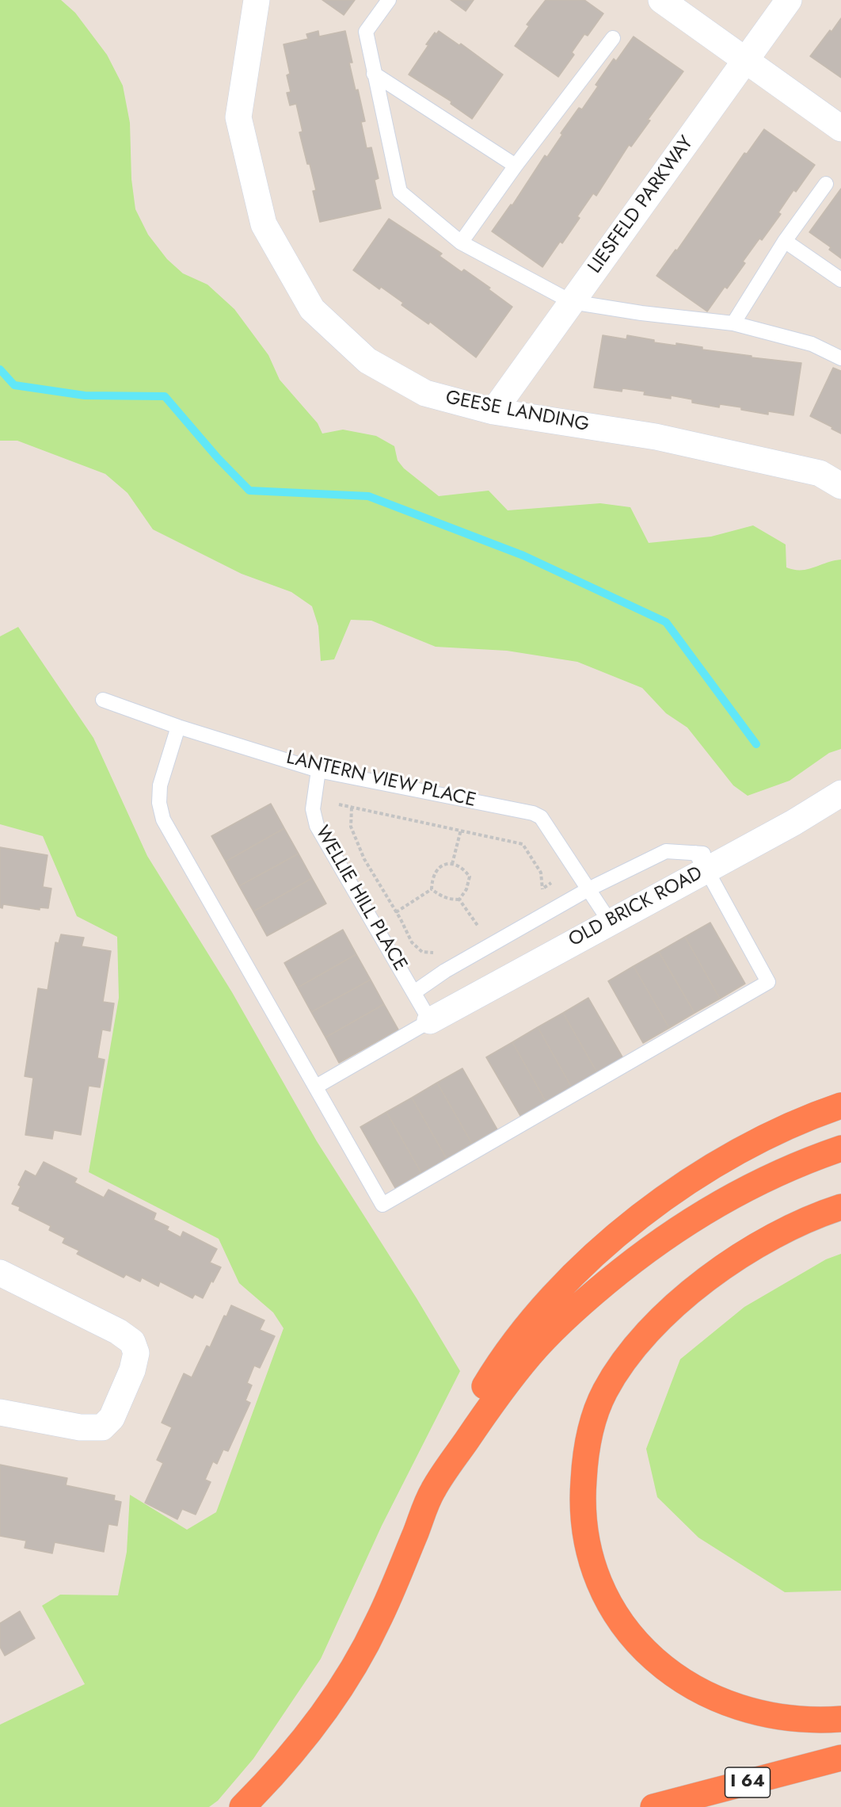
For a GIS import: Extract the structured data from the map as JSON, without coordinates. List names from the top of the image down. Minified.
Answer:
{"streets":{"highway":["I 64"],"street":["LIESFELD PARKWAY","GEESE LANDING","OLD BRICK ROAD"],"lane":["LANTERN VIEW PLACE","WELLIE HILL PLACE"]},"crossings":[["LIESFELD PARKWAY","GEESE LANDING"],["LANTERN VIEW PLACE","WELLIE HILL PLACE"],["LANTERN VIEW PLACE","OLD BRICK ROAD"],["WELLIE HILL PLACE","OLD BRICK ROAD"]]}
